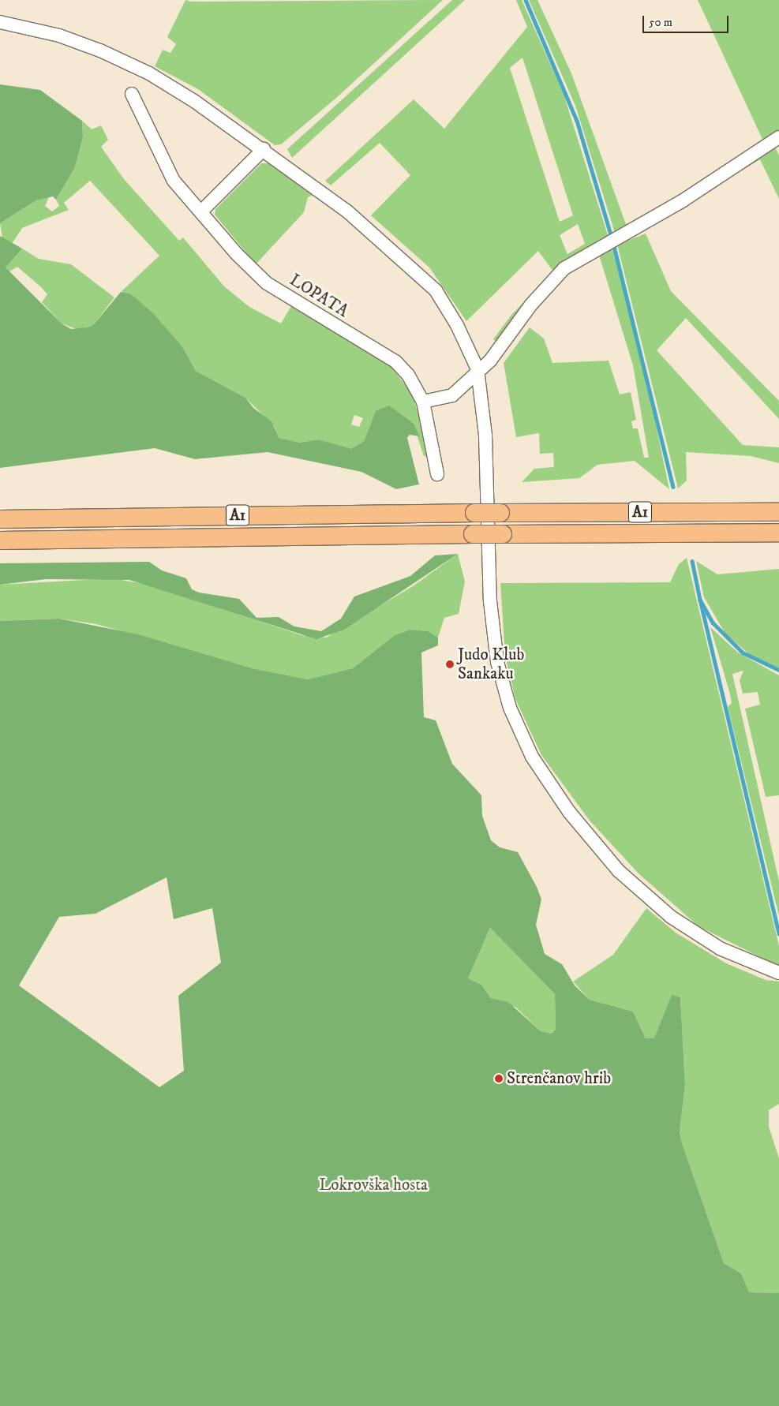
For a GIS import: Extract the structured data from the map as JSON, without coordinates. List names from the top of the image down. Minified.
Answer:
{"streets":{"highway":["A1"],"street":["LOPATA"]},"parks":["Lokrovška hosta"],"places":["Judo Klub Sankaku","Strenčanov hrib"],"scale_bar":"50 m"}
